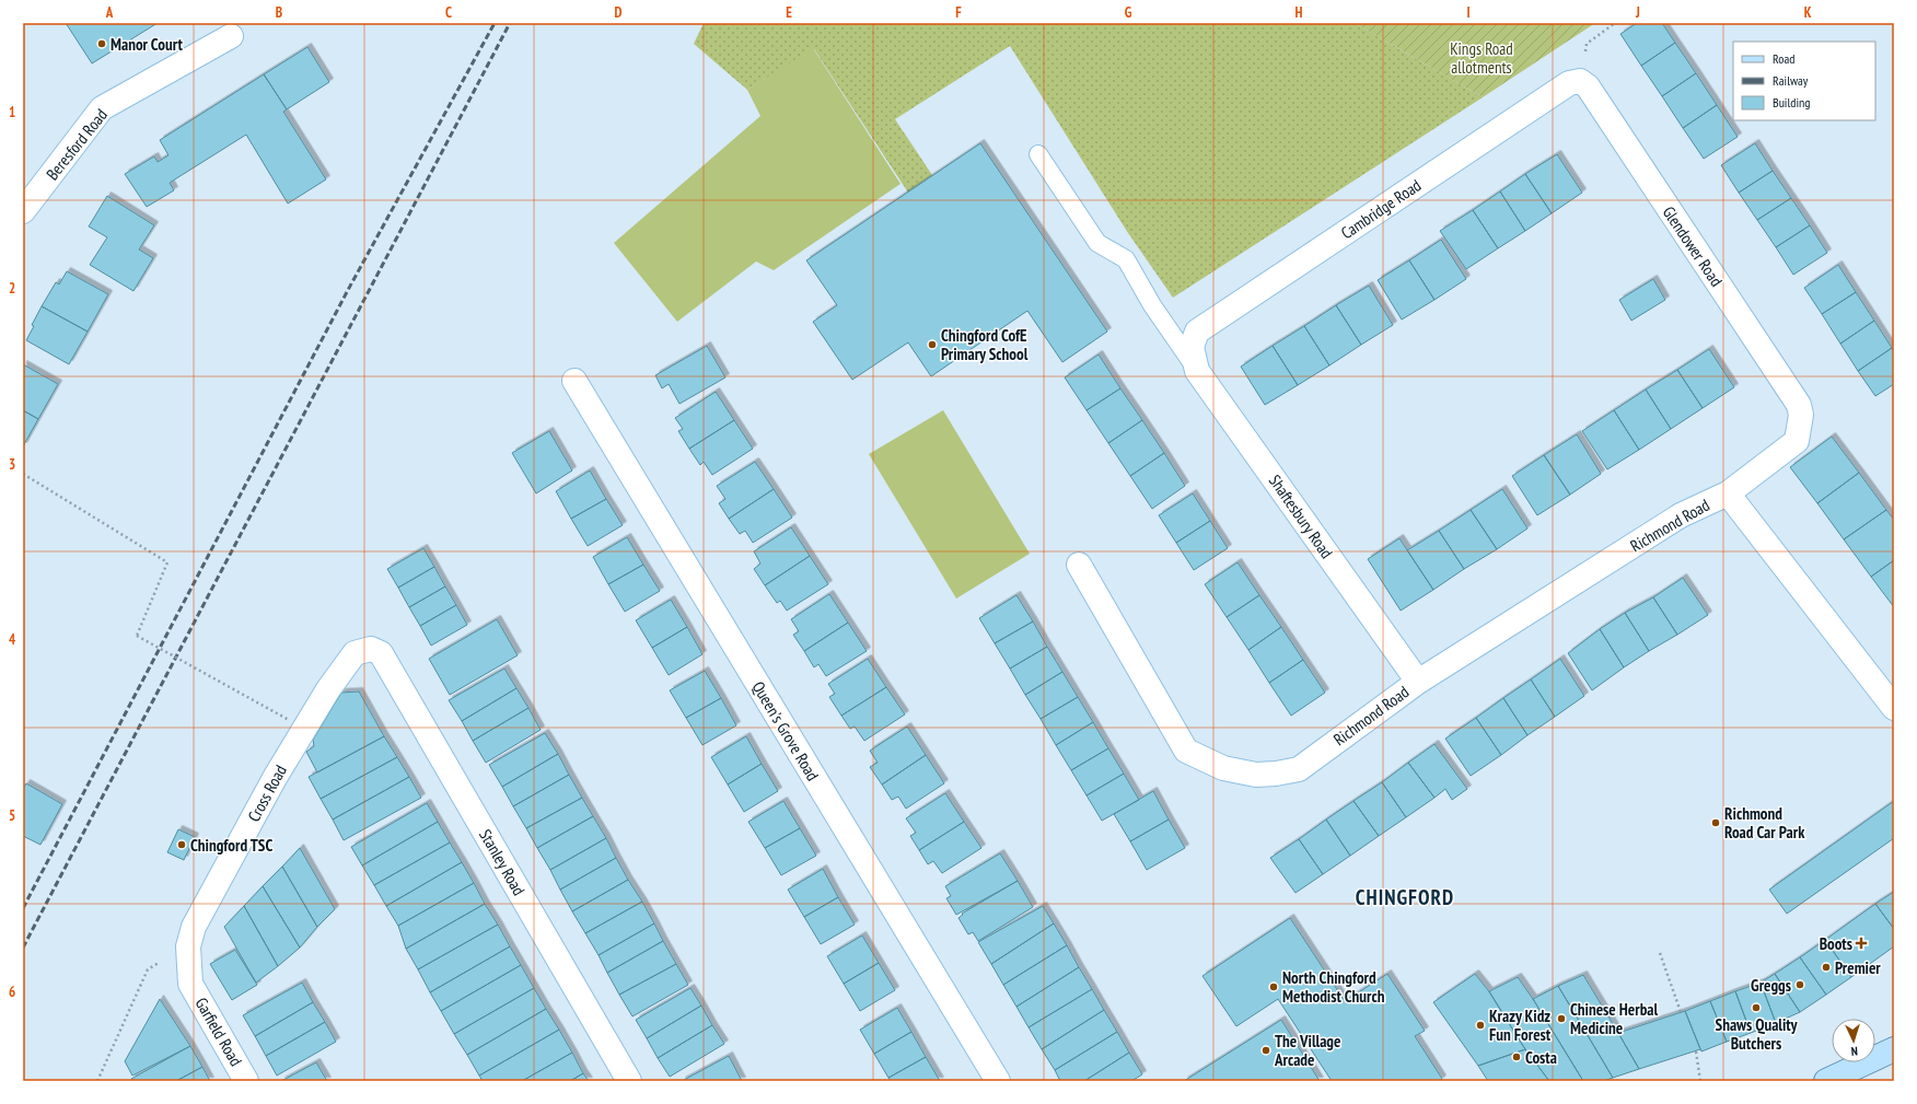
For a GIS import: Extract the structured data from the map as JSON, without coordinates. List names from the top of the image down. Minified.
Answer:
{"streets":{"street":["Beresford Road","Cambridge Road","Glendower Road","Shaftesbury Road","Richmond Road","Queen's Grove Road","Cross Road","Stanley Road","Garfield Road"]},"crossings":[["Cambridge Road","Glendower Road"],["Cambridge Road","Shaftesbury Road"],["Glendower Road","Richmond Road"],["Shaftesbury Road","Richmond Road"],["Cross Road","Stanley Road"],["Cross Road","Garfield Road"]],"districts":["CHINGFORD"],"parks":["Kings Road allotments"],"places":{"other":["Manor Court","Chingford CofE Primary School","Richmond Road Car Park","Chingford TSC","Premier","Greggs","North Chingford Methodist Church","Shaws Quality Butchers","Chinese Herbal Medicine","Krazy Kidz Fun Forest","The Village Arcade","Costa"],"health":["Boots"]},"legend":["Road","Railway","Building"],"north":"bottom","grid":{"columns":["A","B","C","D","E","F","G","H","I","J","K"],"rows":["1","2","3","4","5","6"]}}
